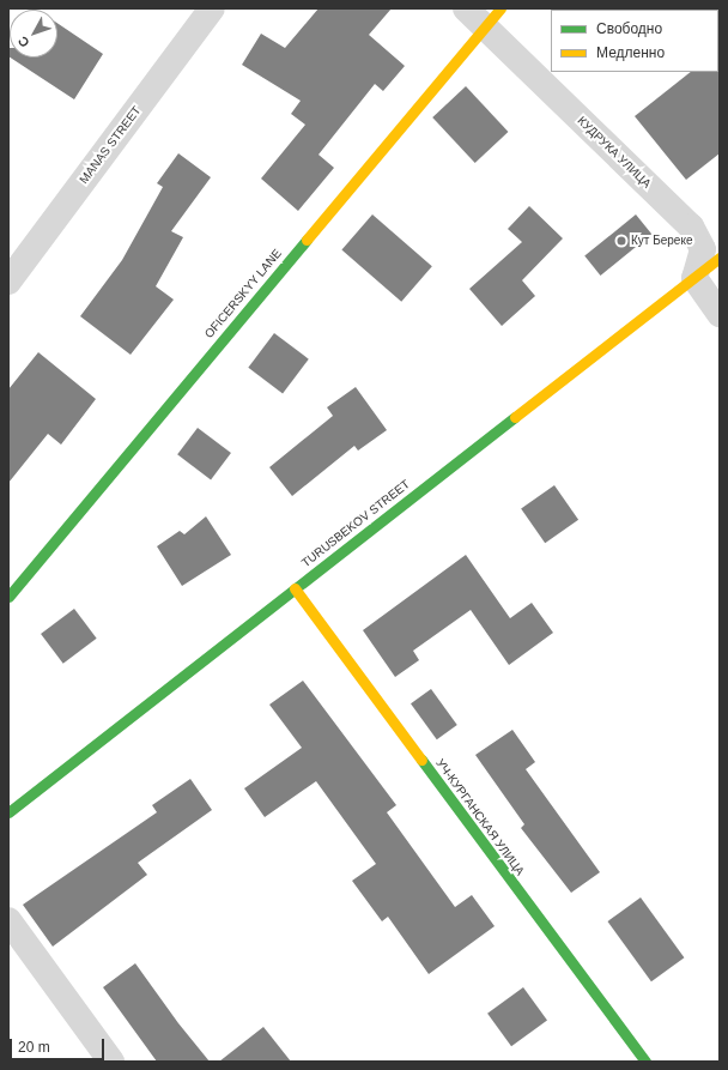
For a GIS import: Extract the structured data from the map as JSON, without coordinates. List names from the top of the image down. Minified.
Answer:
{"streets":{"street":["MANAS STREET","КУДРУКА УЛИЦА","OFICERSKYY LANE","TURUSBEKOV STREET","УЧ-КУРГАНСКАЯ УЛИЦА"]},"crossings":[["КУДРУКА УЛИЦА","OFICERSKYY LANE"],["КУДРУКА УЛИЦА","TURUSBEKOV STREET"],["TURUSBEKOV STREET","УЧ-КУРГАНСКАЯ УЛИЦА"]],"places":["Кут Береке"],"legend":["Свободно","Медленно"],"scale_bar":"20 m","north":"bottom left"}
